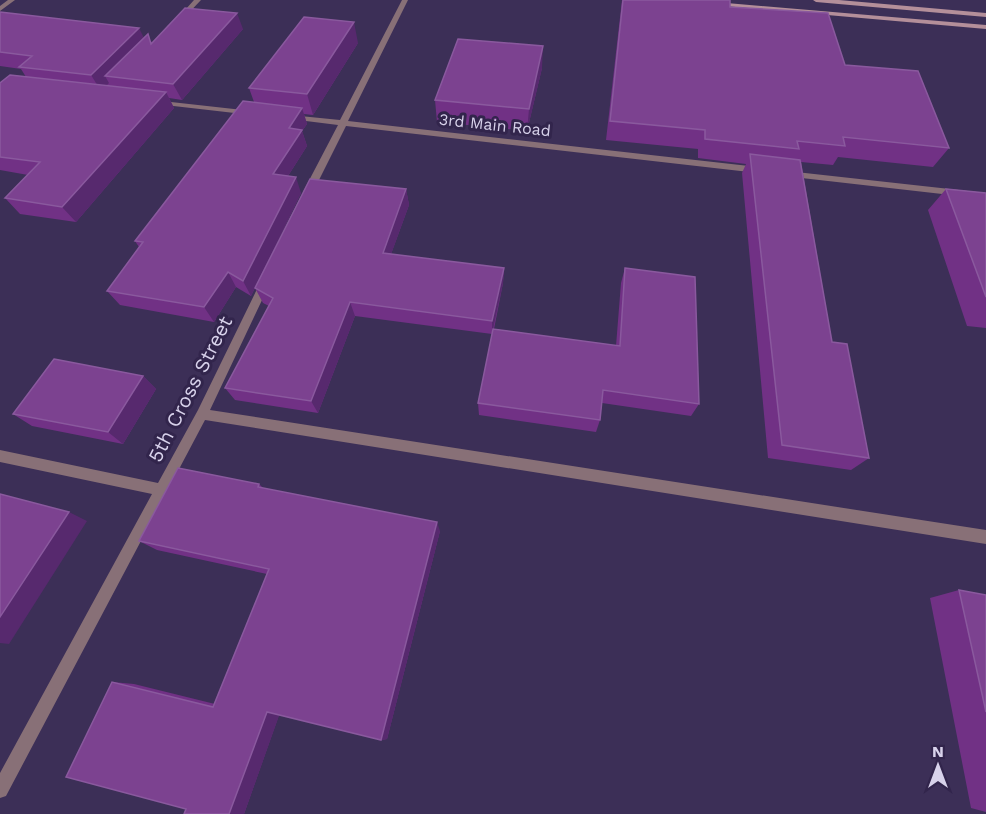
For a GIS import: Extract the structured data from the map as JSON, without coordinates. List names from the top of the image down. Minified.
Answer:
{"streets":{"street":["3rd Main Road","5th Cross Street"]},"north":"top"}
